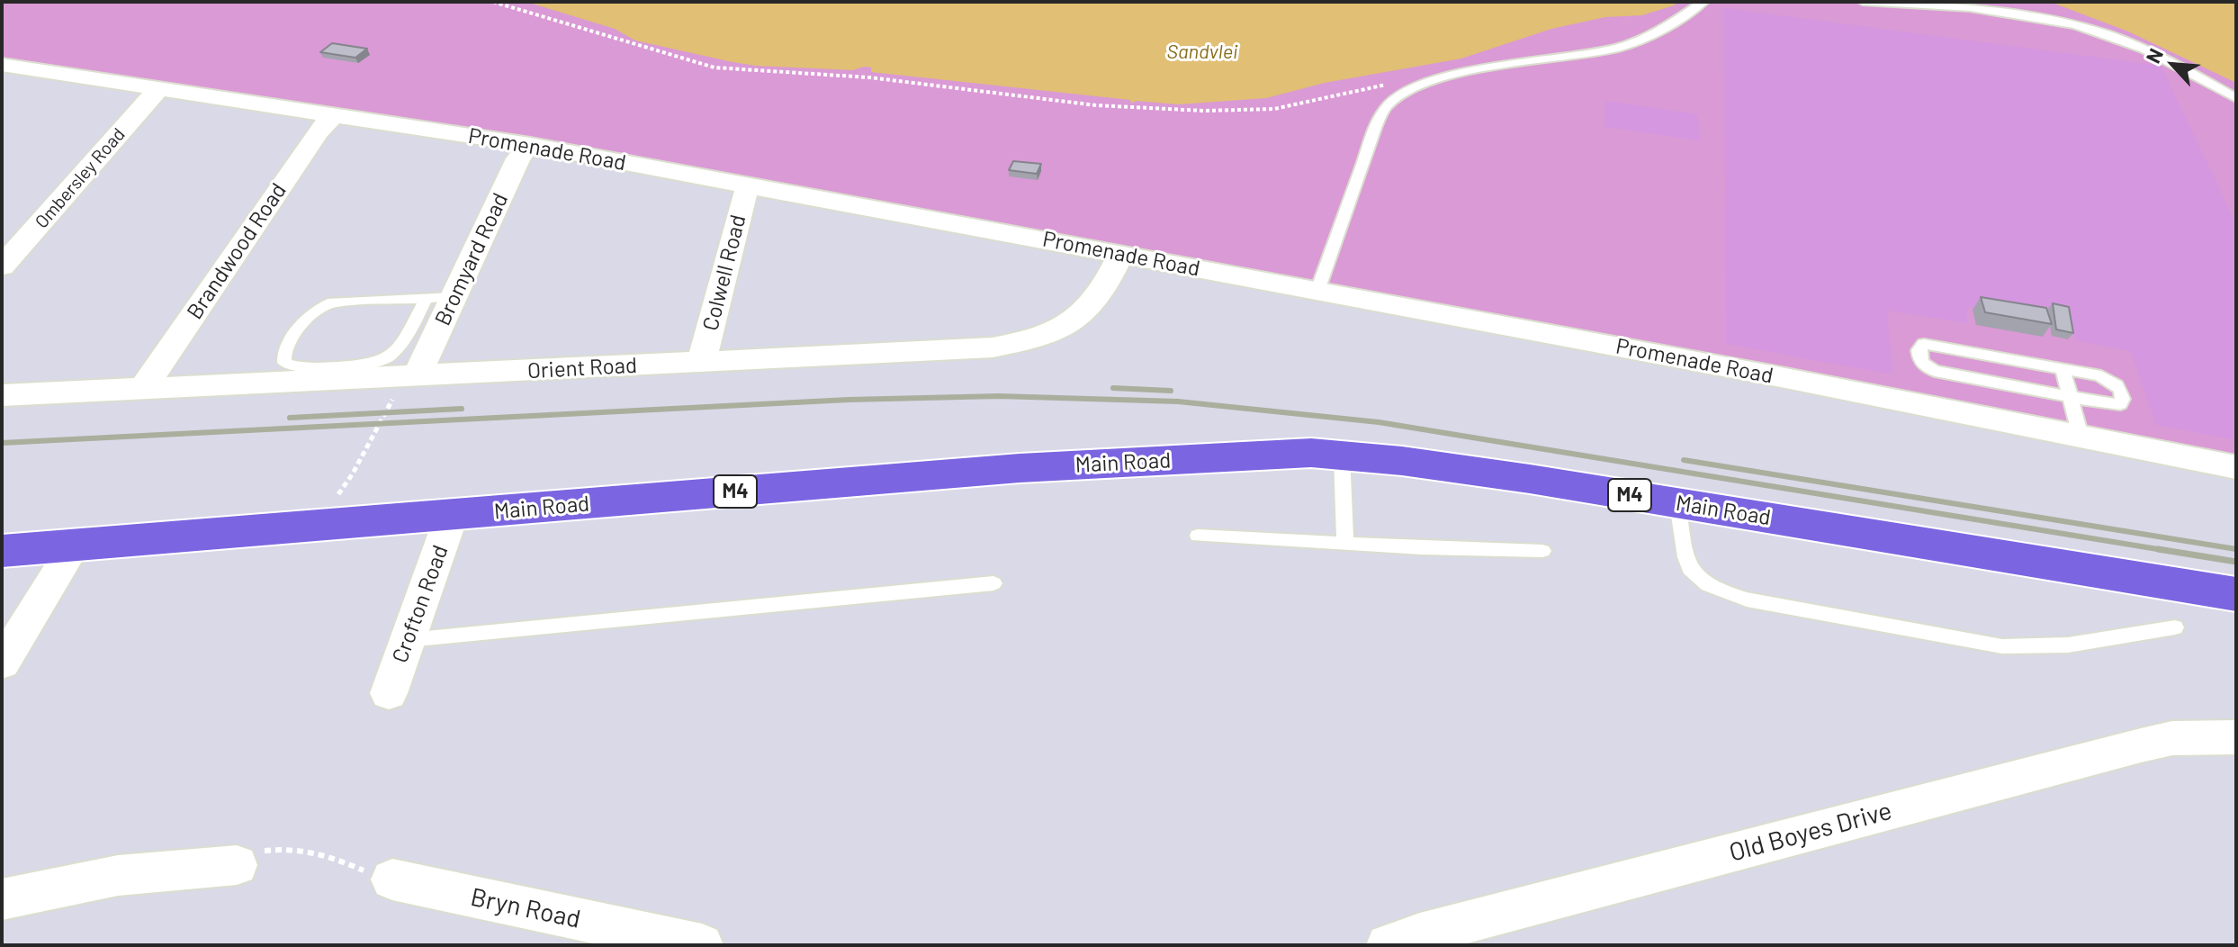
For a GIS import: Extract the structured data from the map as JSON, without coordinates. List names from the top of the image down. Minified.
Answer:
{"streets":{"main road":["Main Road","M4"],"street":["Promenade Road","Ombersley Road","Brandwood Road","Bromyard Road","Colwell Road","Orient Road","Crofton Road","Old Boyes Drive","Bryn Road"]},"crossings":[["Promenade Road","Ombersley Road"],["Promenade Road","Brandwood Road"],["Promenade Road","Bromyard Road"],["Promenade Road","Colwell Road"],["Promenade Road","Orient Road"],["Brandwood Road","Orient Road"],["Bromyard Road","Orient Road"],["Colwell Road","Orient Road"],["Main Road","Crofton Road"]],"water":["Sandvlei"],"north":"top left"}
